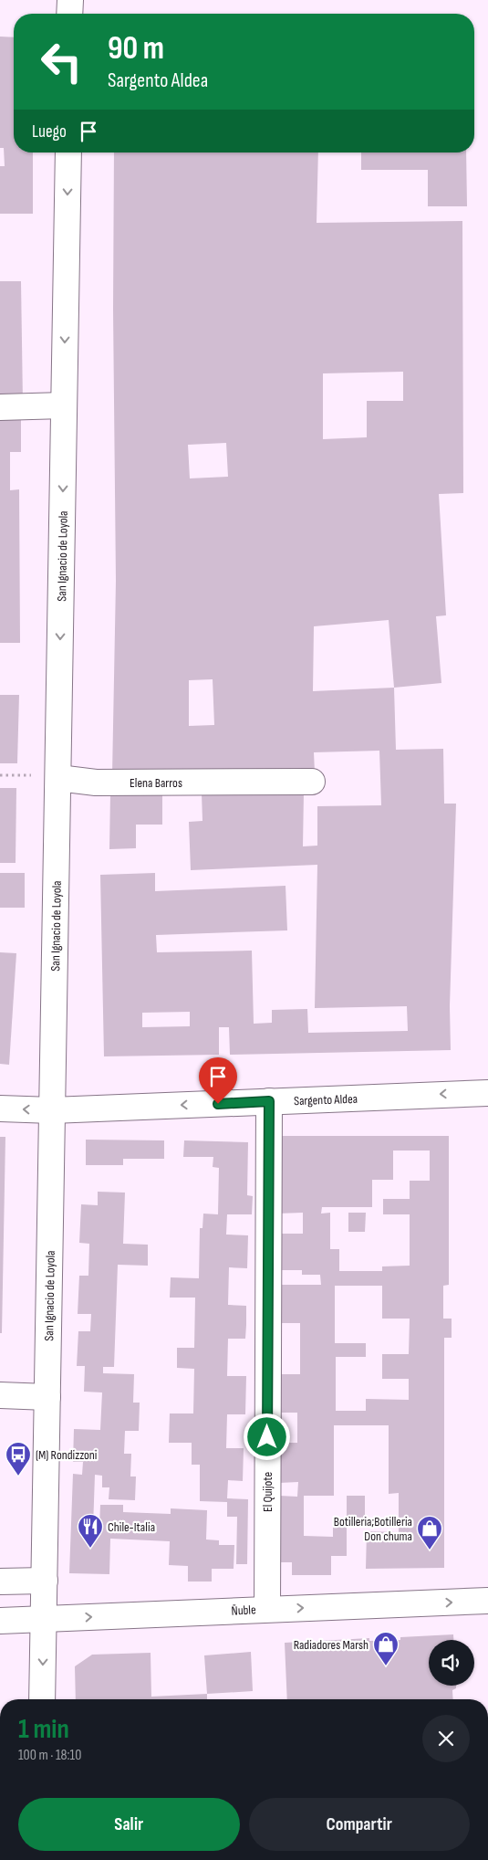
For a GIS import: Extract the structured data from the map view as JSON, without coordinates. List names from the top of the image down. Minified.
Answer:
{"streets":{"street":["San Ignacio de Loyola","Elena Barros","Sargento Aldea","El Quijote","Ñuble"]},"crossings":[["San Ignacio de Loyola","Elena Barros"],["San Ignacio de Loyola","Sargento Aldea"],["San Ignacio de Loyola","Ñuble"],["Sargento Aldea","El Quijote"],["El Quijote","Ñuble"]],"one_way":["San Ignacio de Loyola","Sargento Aldea","Ñuble"],"places":{"bus stop":["(M) Rondizzoni"],"restaurant":["Chile-Italia"],"shop":["Botilleria;Botilleria Don chuma","Radiadores Marsh"]},"page":{"turn":["90 m","Sargento Aldea"],"then":"Luego","heading":["1 min","100 m · 18:10"],"buttons":["Salir","Compartir"]}}
